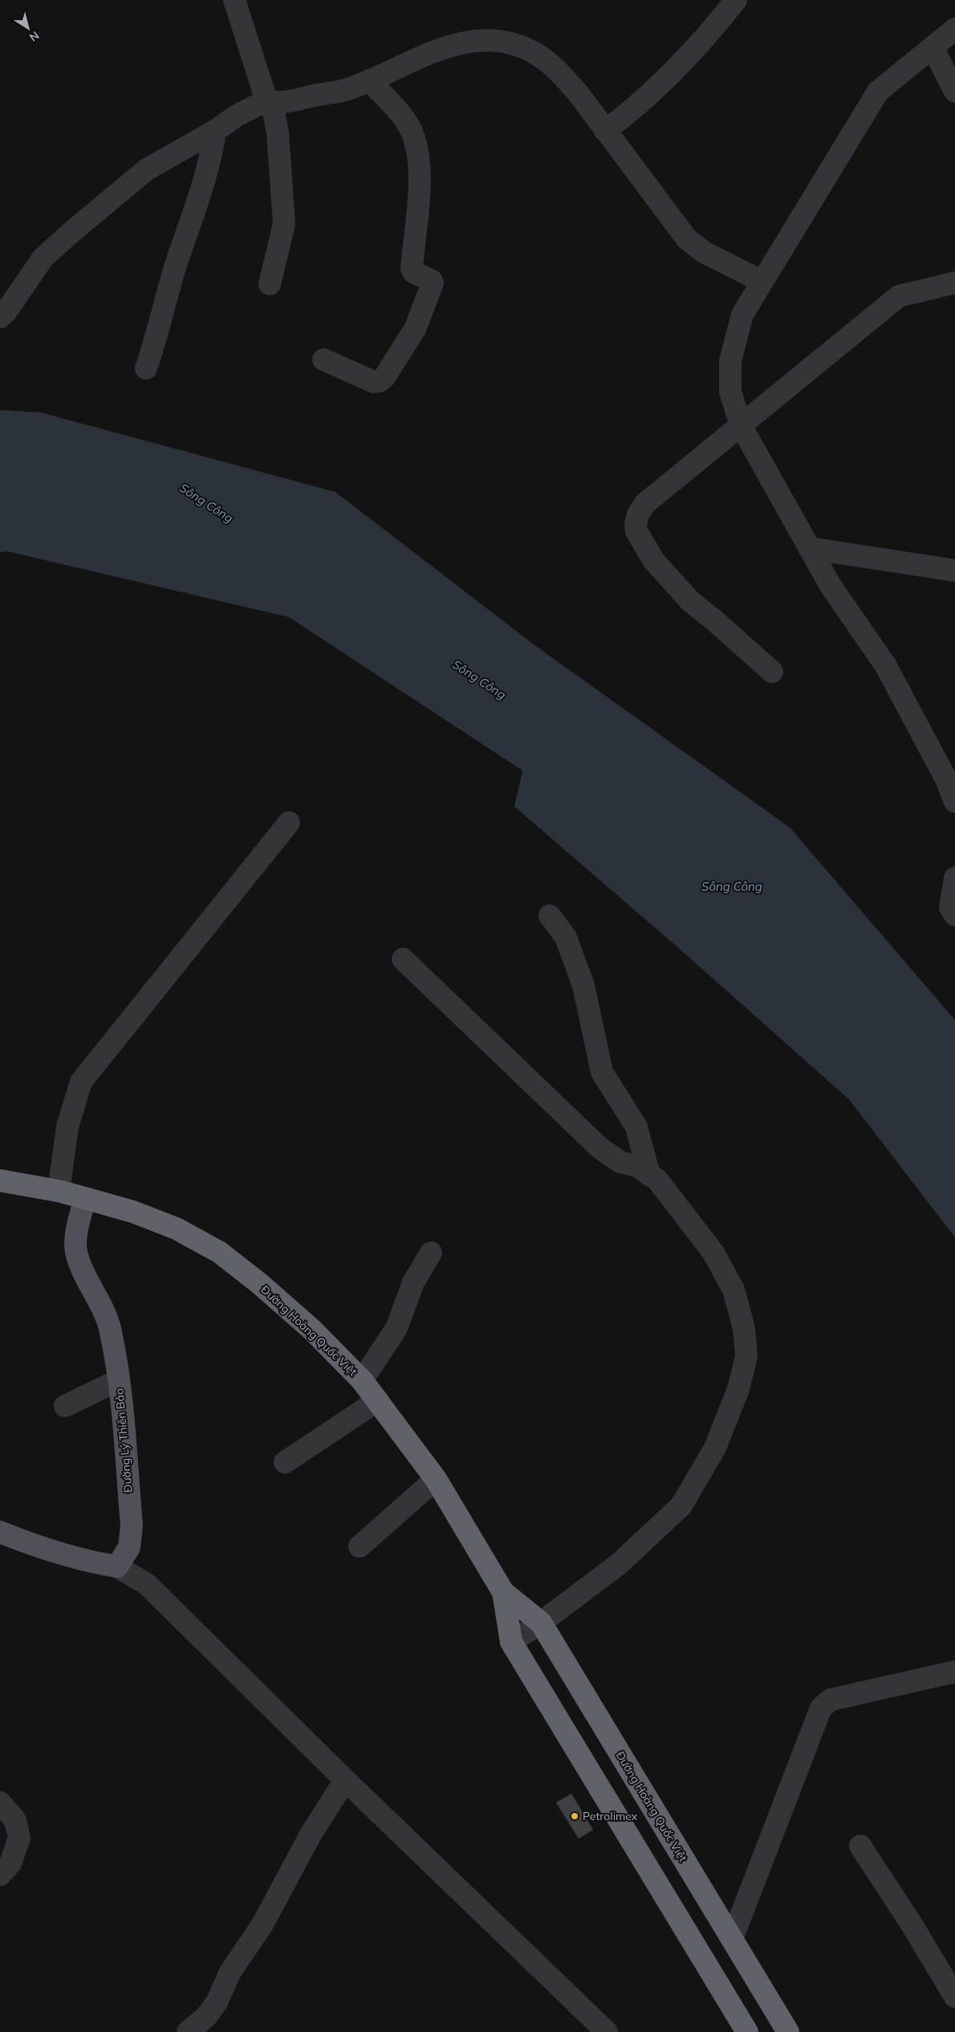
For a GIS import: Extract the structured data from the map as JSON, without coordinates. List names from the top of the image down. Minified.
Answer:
{"streets":{"highway":["Đường Hoàng Quốc Việt"],"main road":["Đường Lý Thiên Bảo"]},"crossings":[["Đường Hoàng Quốc Việt","Đường Lý Thiên Bảo"]],"water":["Sông Công"],"places":["Petrolimex"],"north":"bottom right"}
